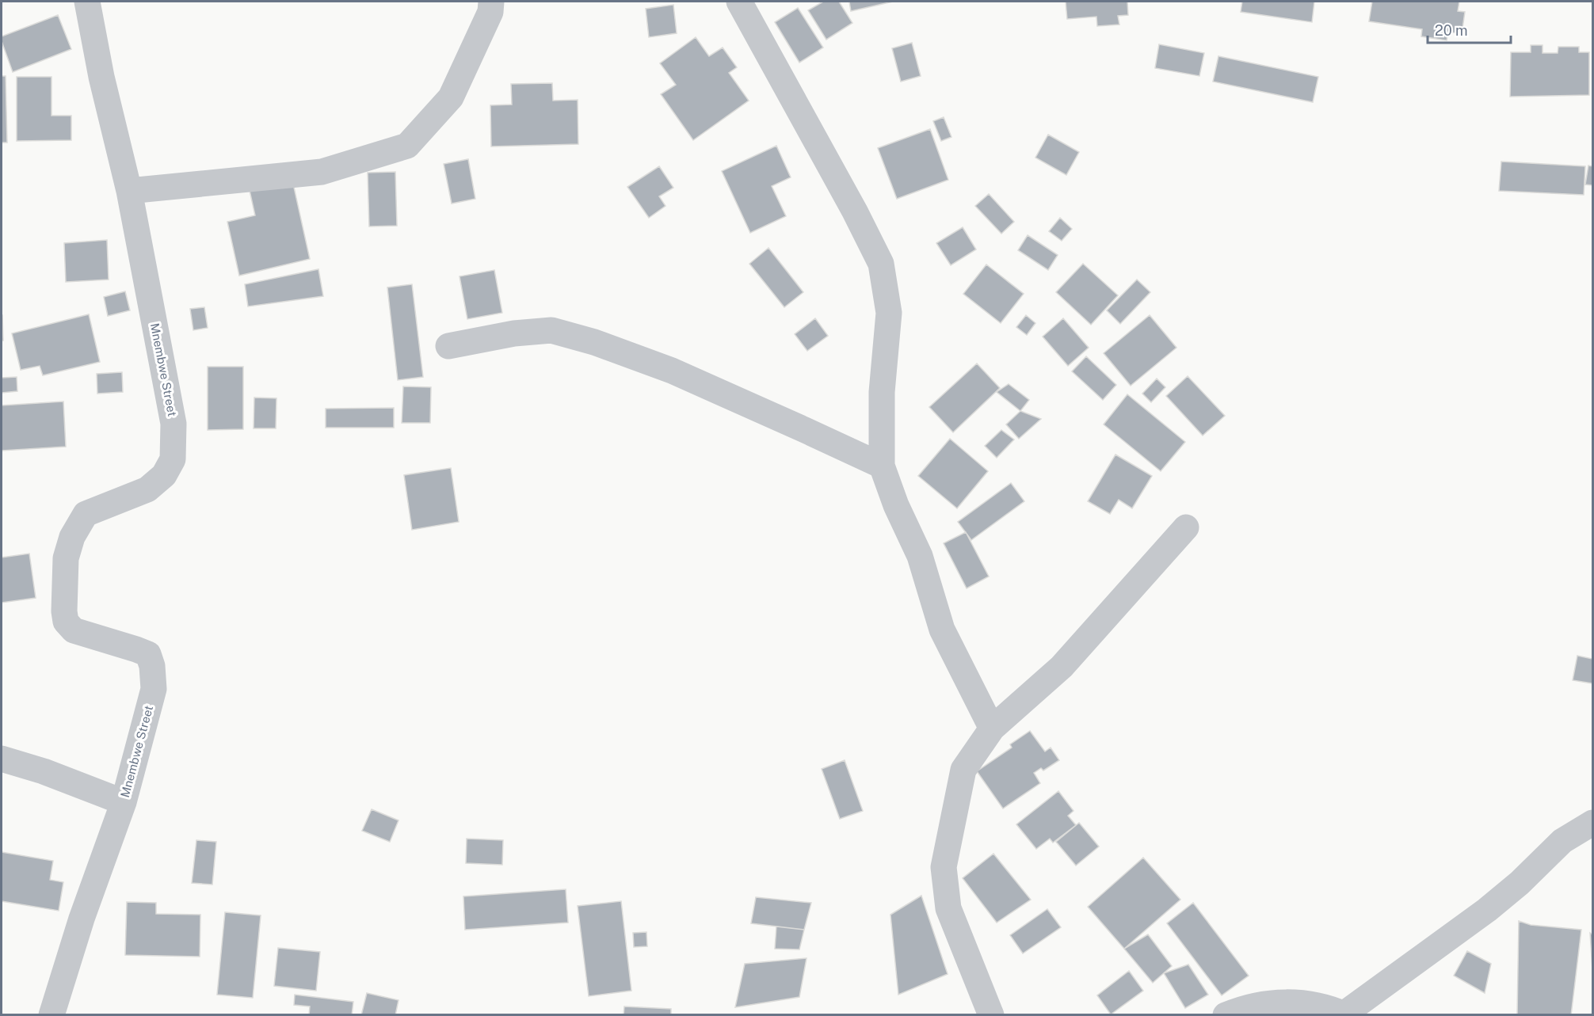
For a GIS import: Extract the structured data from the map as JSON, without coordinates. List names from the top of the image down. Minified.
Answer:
{"streets":{"street":["Mnembwe Street"]},"scale_bar":"20 m"}
